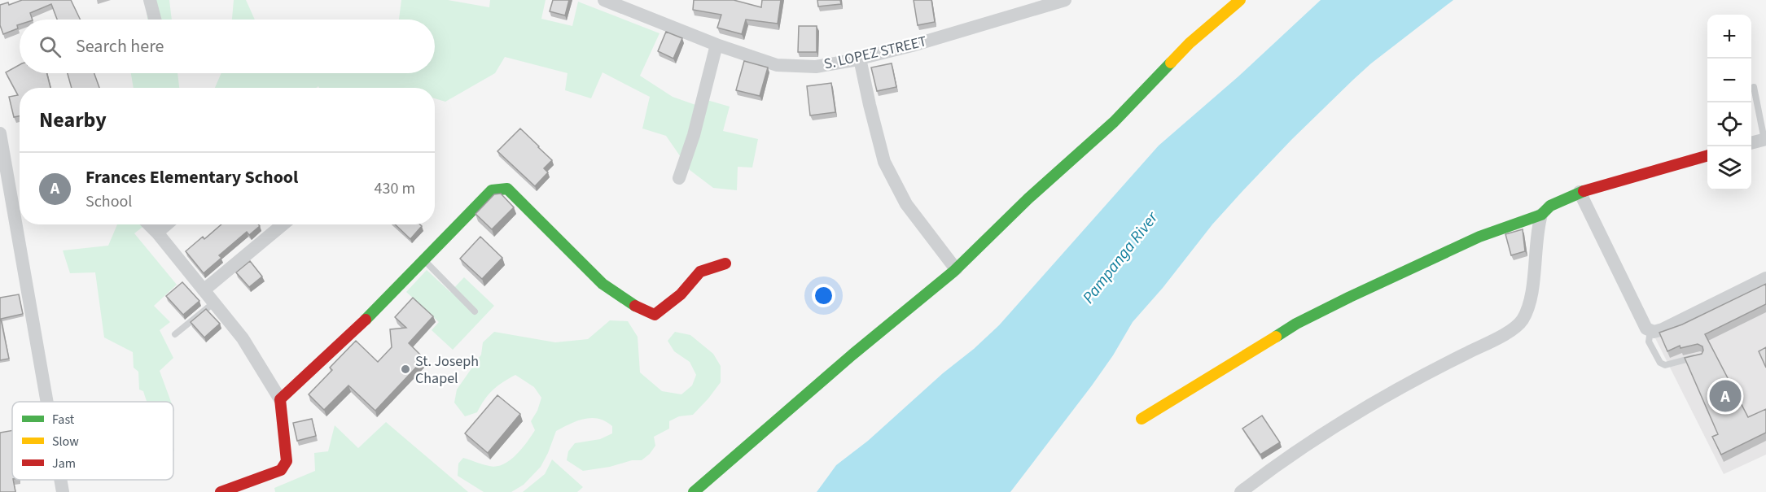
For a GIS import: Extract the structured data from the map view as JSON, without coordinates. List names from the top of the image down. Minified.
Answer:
{"streets":{"street":["S. LOPEZ STREET"]},"water":["Pampanga River"],"places":["St. Joseph Chapel"],"legend":["Fast","Slow","Jam"],"page":{"map_buttons":["+","−"],"search":"Search here","heading":"Nearby","list":[{"mark":"A","name":"Frances Elementary School","note":"School","value":"430 m"}],"pins":"A"}}
